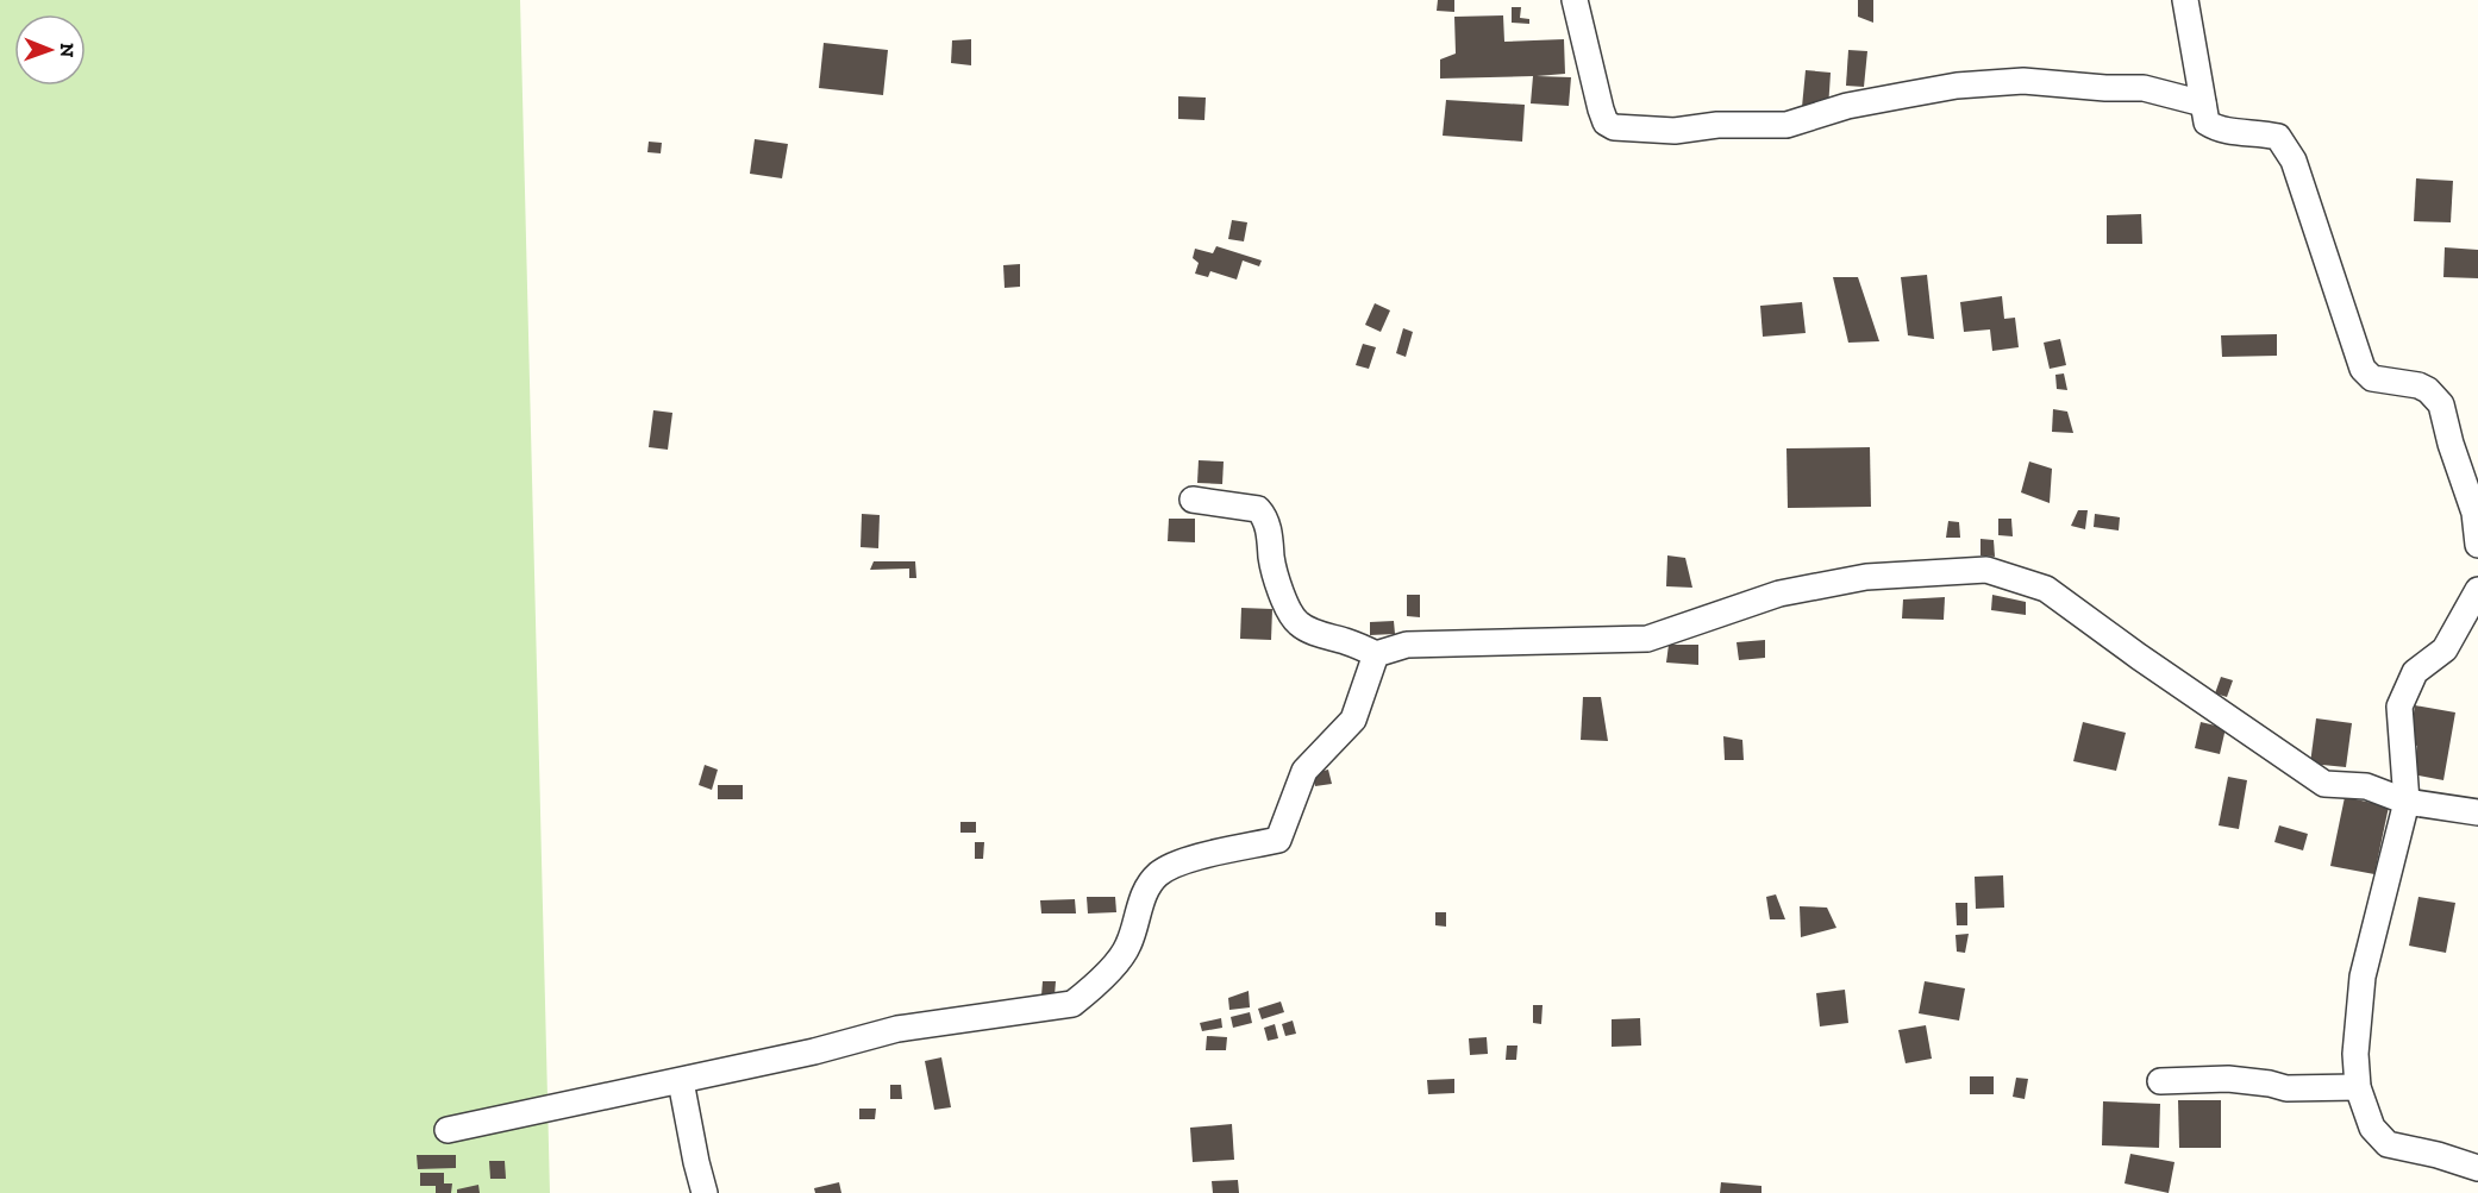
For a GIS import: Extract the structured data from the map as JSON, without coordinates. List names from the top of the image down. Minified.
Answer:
{"north":"right"}
